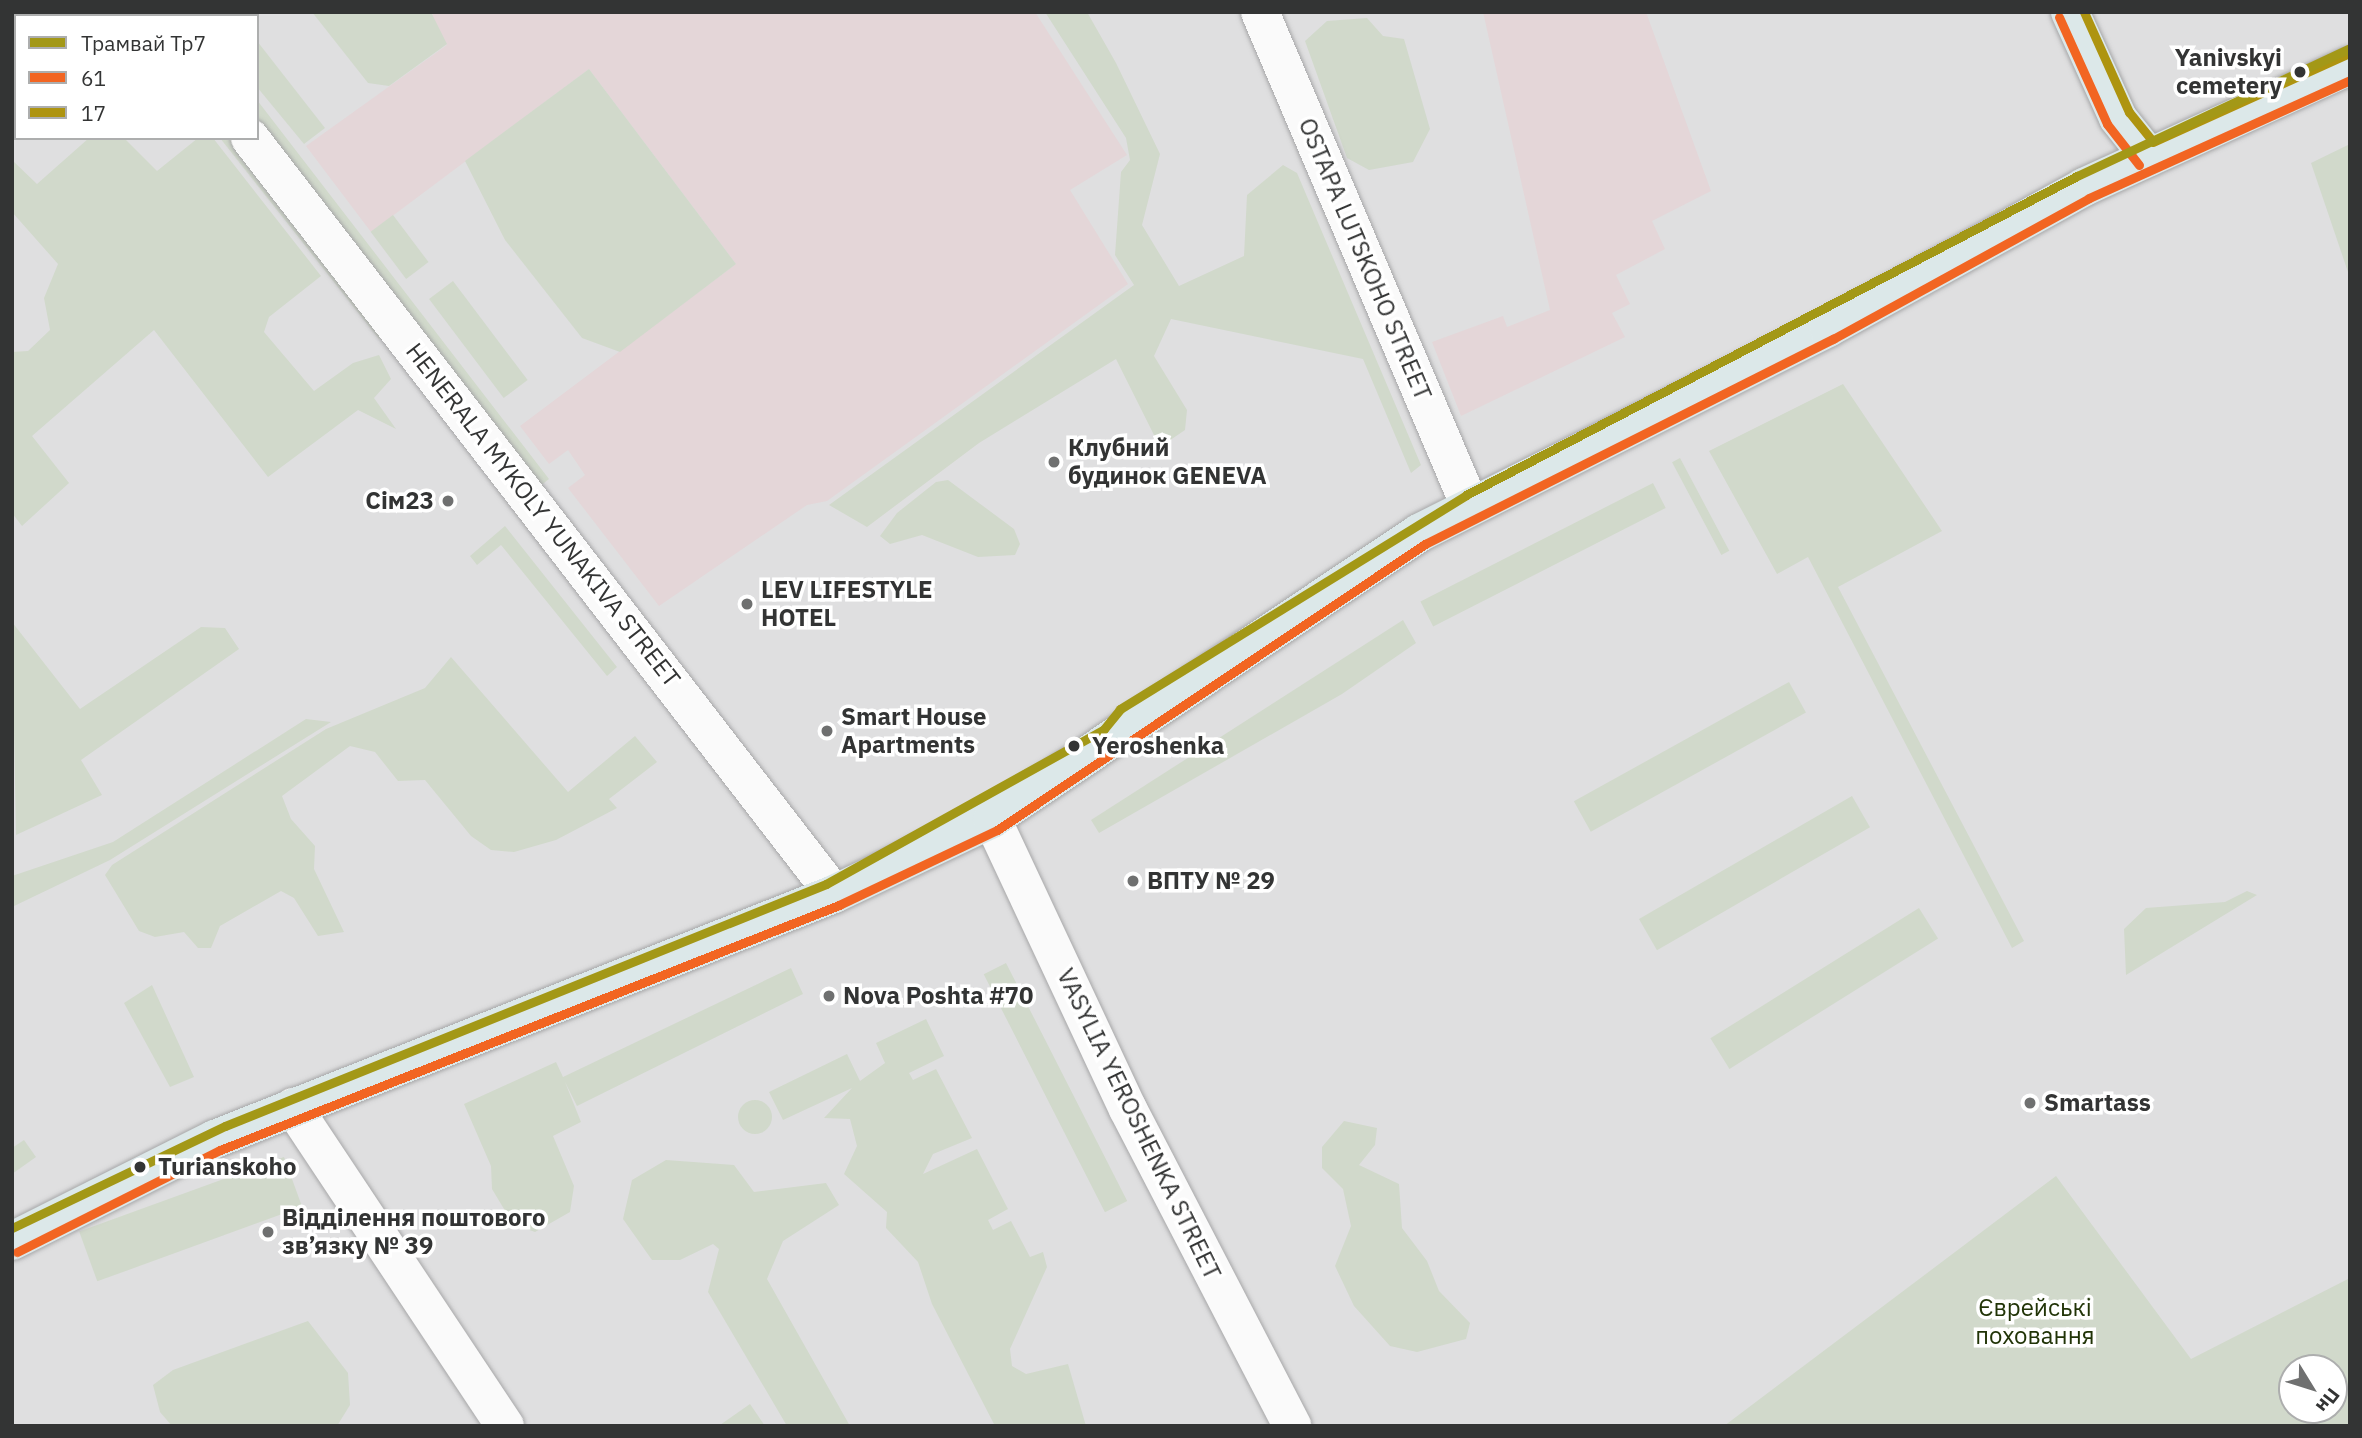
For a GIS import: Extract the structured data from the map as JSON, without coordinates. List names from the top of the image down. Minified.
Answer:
{"streets":{"street":["OSTAPA LUTSKOHO STREET","HENERALA MYKOLY YUNAKIVA STREET","VASYLIA YEROSHENKA STREET"]},"parks":["Єврейські поховання"],"places":["Yanivskyi cemetery","Клубний будинок GENEVA","Сім23","LEV LIFESTYLE HOTEL","Smart House Apartments","Yeroshenka","ВПТУ № 29","Nova Poshta #70","Smartass","Turianskoho","Відділення поштового зв’язку № 39"],"lines":["transit line 17","transit line 61","tram line Тр7"],"legend":["Трамвай Тр7","61","17"],"north":"bottom right"}
